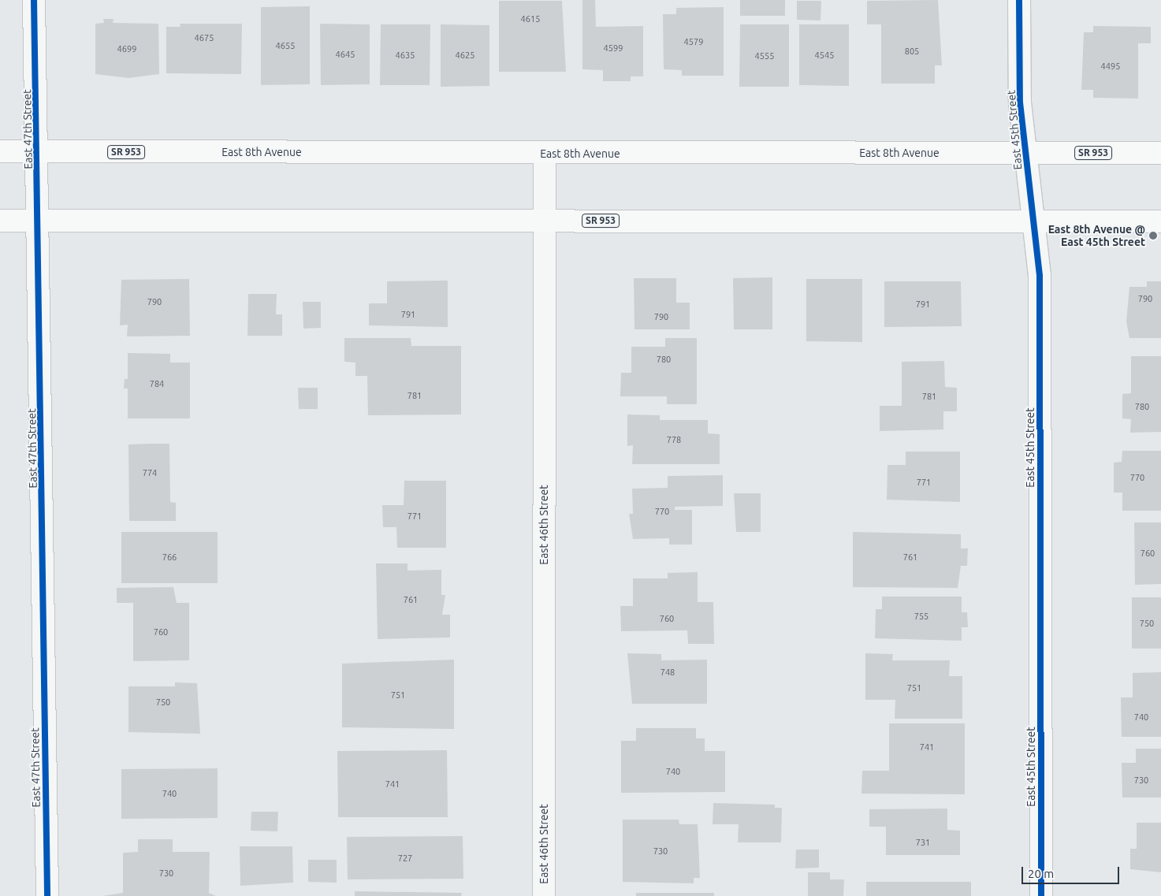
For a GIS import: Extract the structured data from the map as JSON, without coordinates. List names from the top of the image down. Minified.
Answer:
{"streets":{"main road":["SR 953","East 8th Avenue"],"street":["East 47th Street","East 45th Street","East 46th Street"]},"crossings":[["East 47th Street","SR 953"],["East 47th Street","East 8th Avenue"],["East 45th Street","SR 953"],["East 45th Street","East 8th Avenue"],["SR 953","East 46th Street"],["East 8th Avenue","East 46th Street"]],"places":["East 8th Avenue @ East 45th Street"],"house_numbers":["4615","4675","4579","4655","4599","4699","805","4645","4635","4625","4545","4555","4495","790","790","791","791","790","780","784","781","781","780","778","774","770","771","770","771","760","766","761","761","755","760","750","760","748","751","751","750","740","741","740","730","741","740","731","730","727","730"],"scale_bar":"20 m"}
